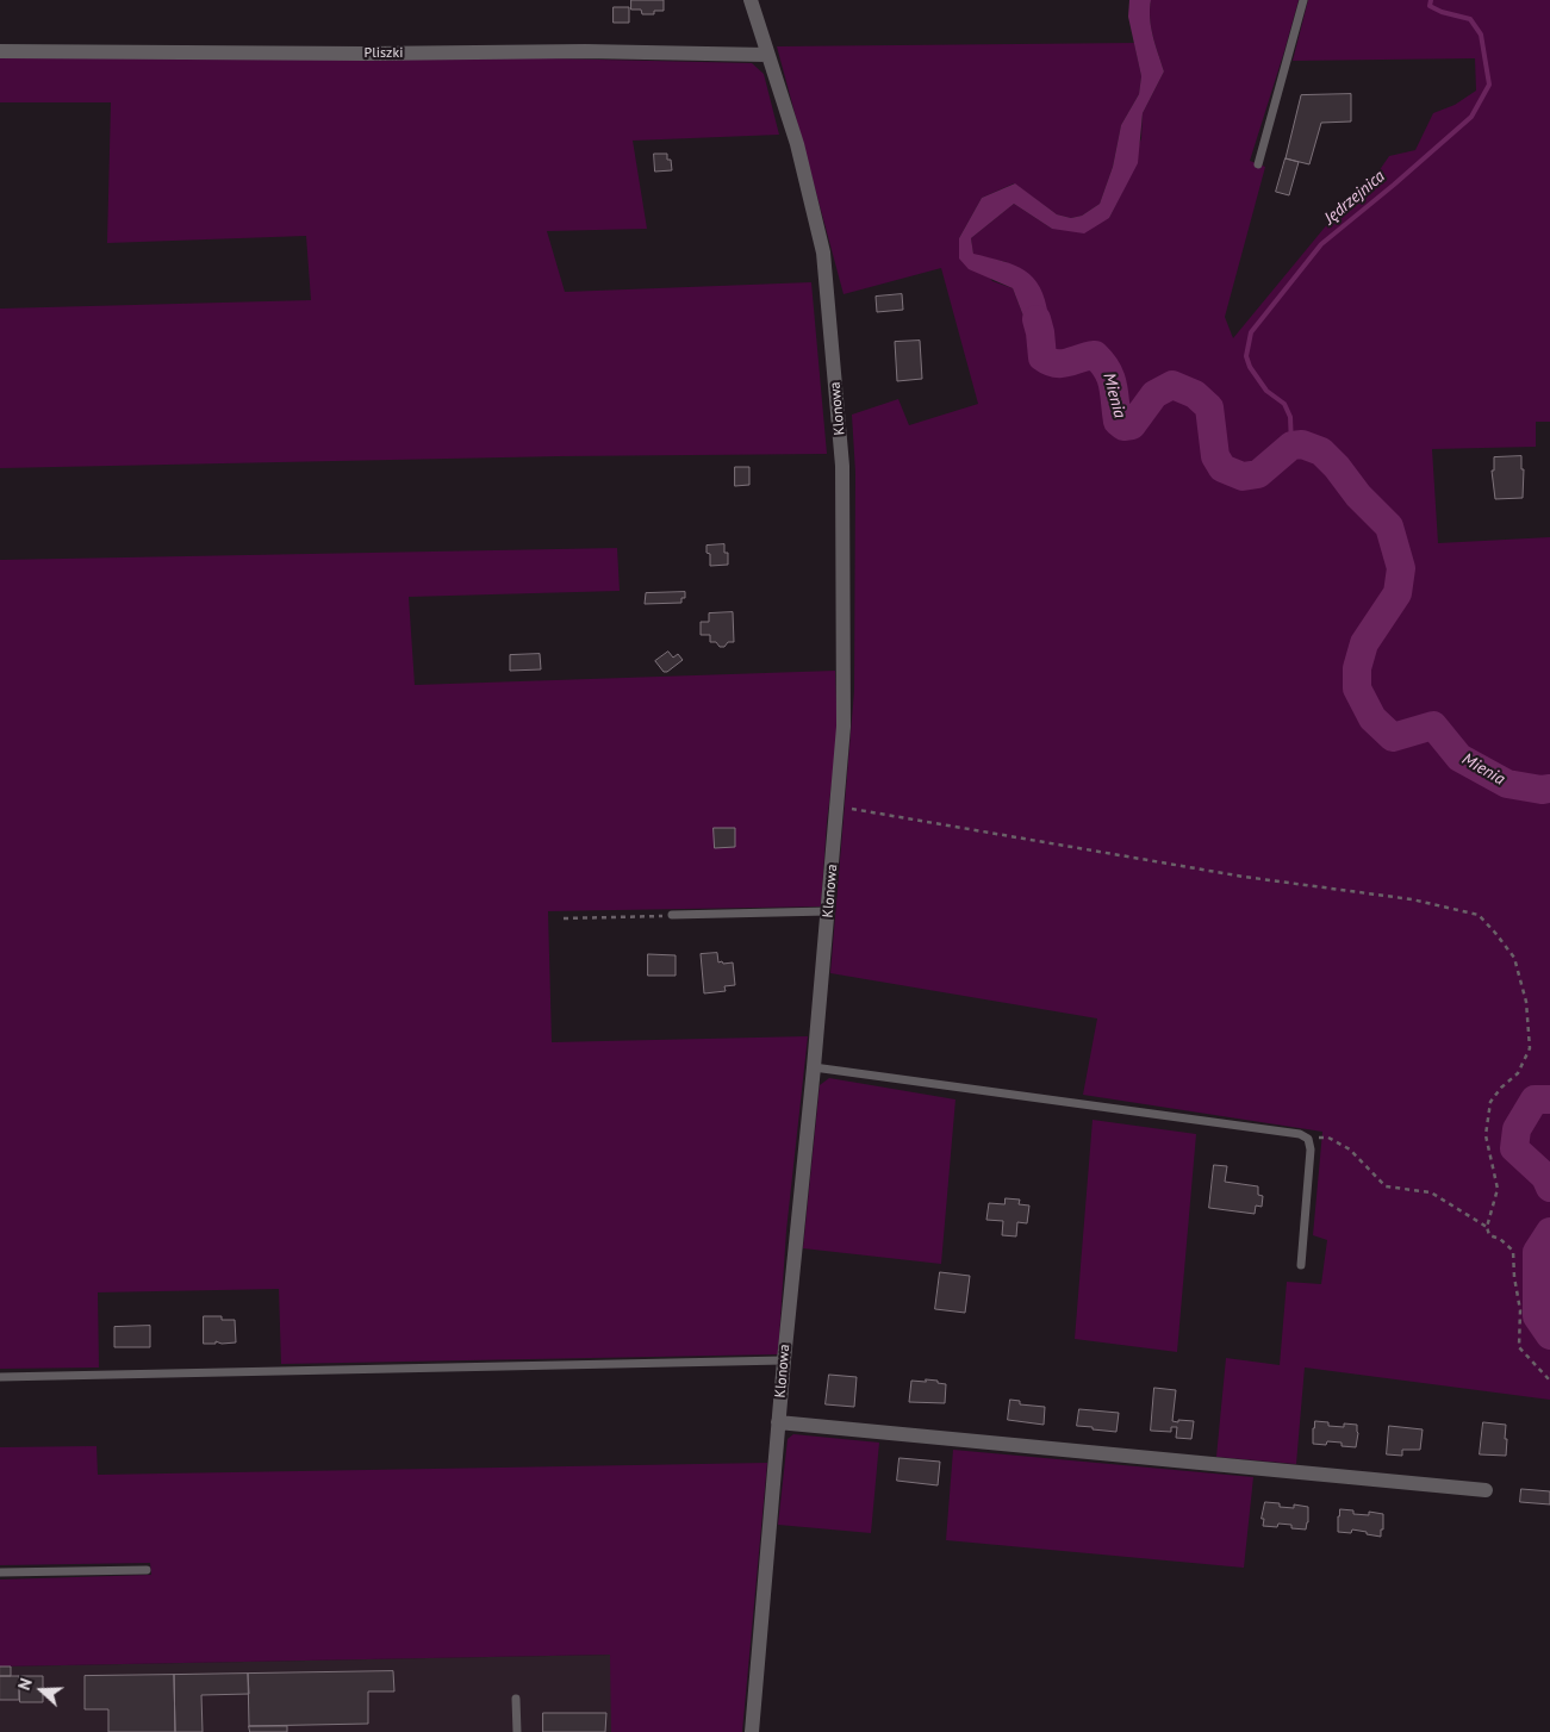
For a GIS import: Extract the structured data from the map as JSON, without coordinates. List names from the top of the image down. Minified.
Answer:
{"streets":{"street":["Pliszki","Klonowa"]},"crossings":[["Pliszki","Klonowa"]],"water":["Jędrzejnica","Mienia"],"north":"left"}
